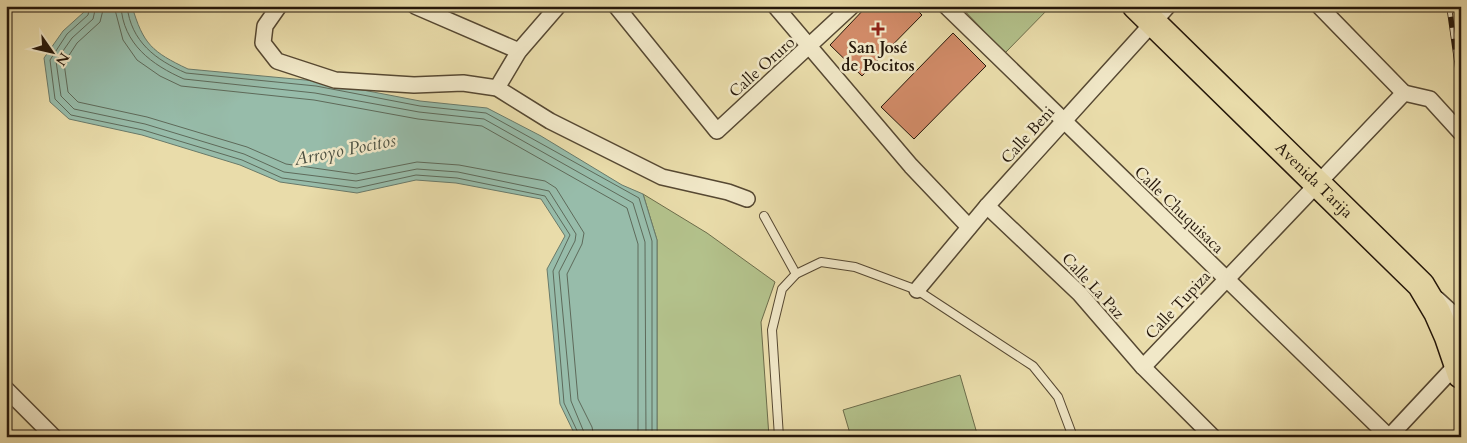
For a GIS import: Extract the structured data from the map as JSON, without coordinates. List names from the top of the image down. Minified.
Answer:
{"streets":{"highway":["Avenida Tarija"],"street":["Calle Oruro","Calle Beni","Calle Chuquisaca","Calle La Paz","Calle Tupiza"]},"crossings":[["Calle Beni","Avenida Tarija"],["Calle Beni","Calle Chuquisaca"],["Calle Beni","Calle La Paz"],["Avenida Tarija","Calle Tupiza"],["Calle Chuquisaca","Calle Tupiza"],["Calle La Paz","Calle Tupiza"]],"water":["Arroyo Pocitos"],"places":{"health":["San José de Pocitos"]},"north":"bottom right"}
